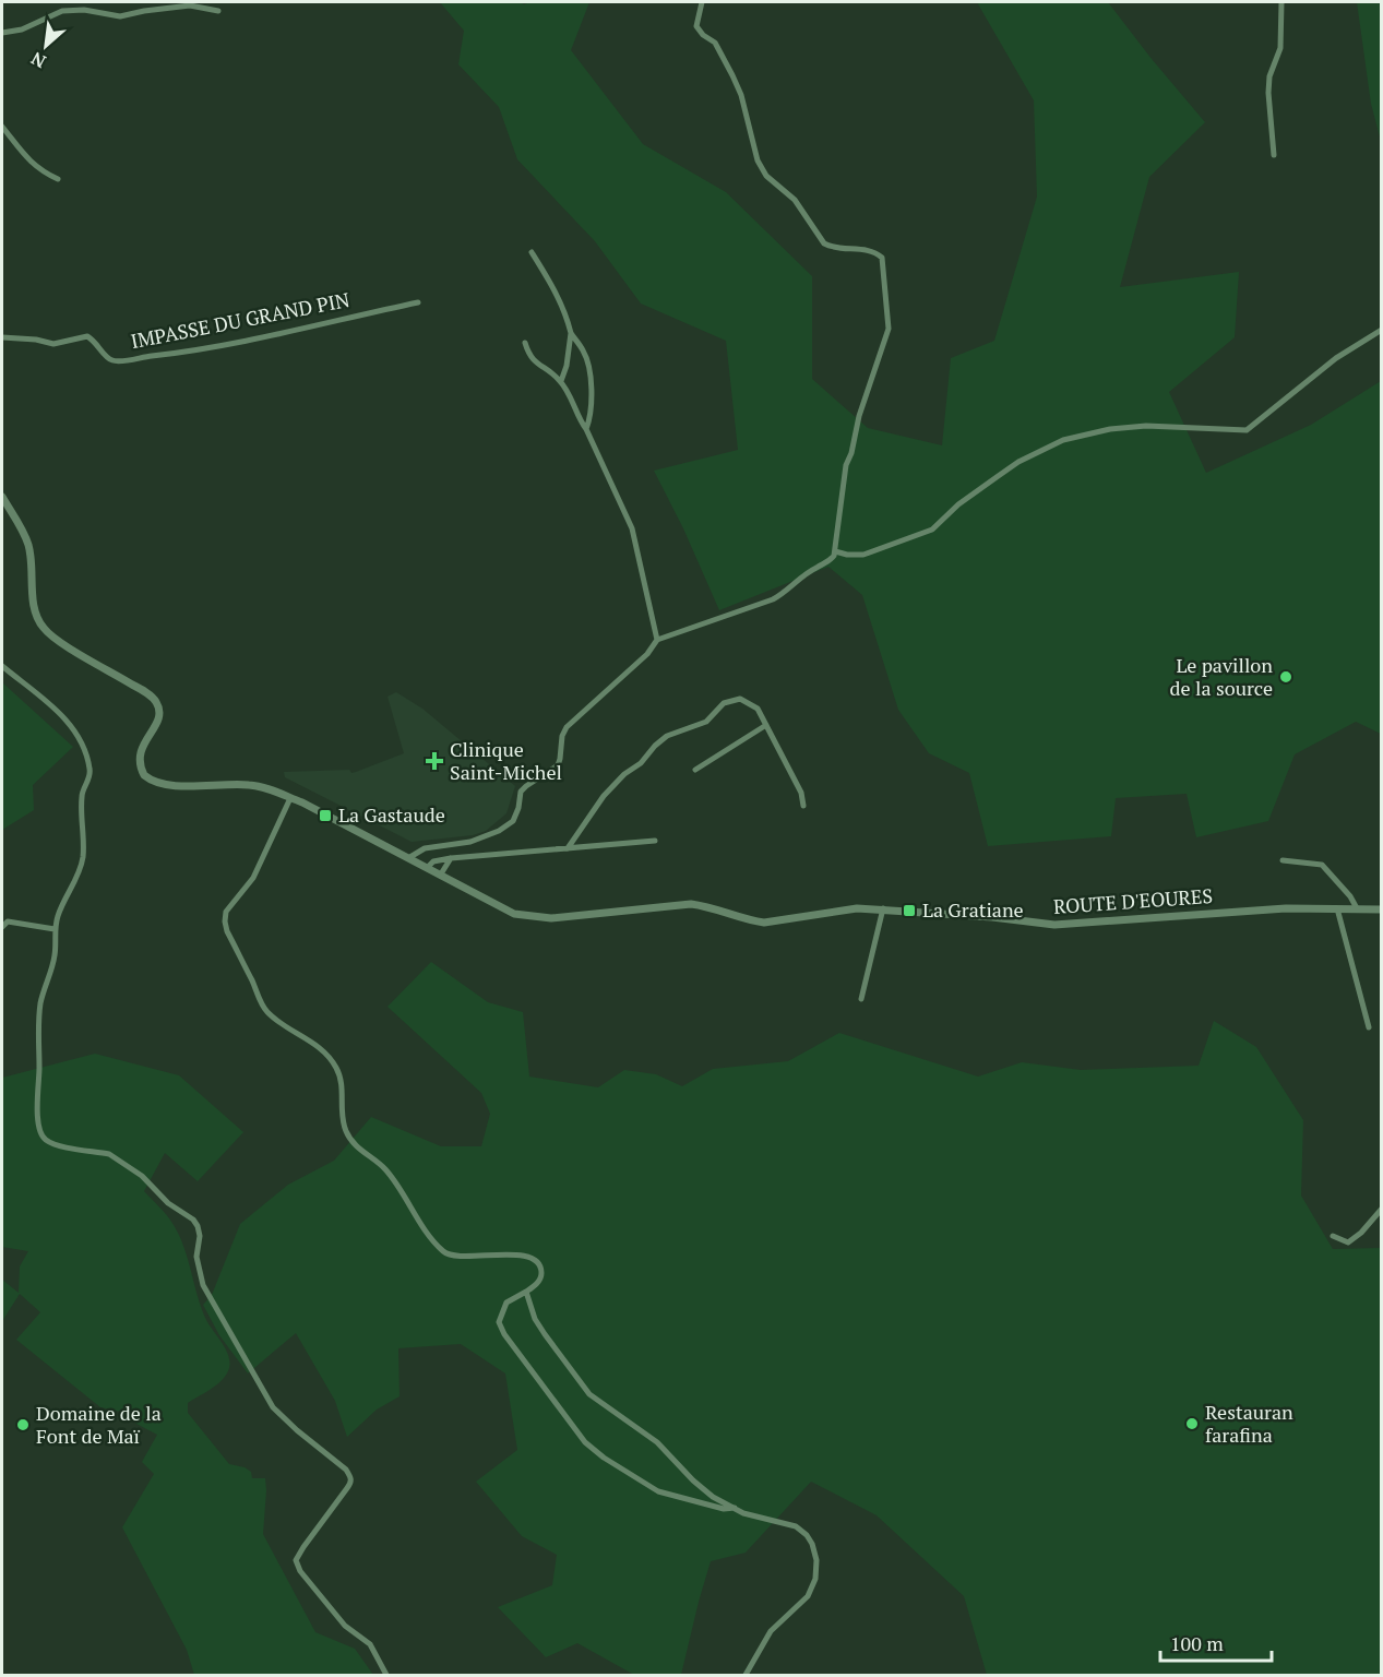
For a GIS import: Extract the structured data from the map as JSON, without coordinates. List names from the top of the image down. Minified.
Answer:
{"streets":{"street":["IMPASSE DU GRAND PIN","ROUTE D'EOURES"]},"places":{"other":["Le pavillon de la source","Restauran farafina","Domaine de la Font de Maï"],"health":["Clinique Saint-Michel"],"transit":["La Gastaude","La Gratiane"]},"scale_bar":"100 m","north":"bottom left"}
